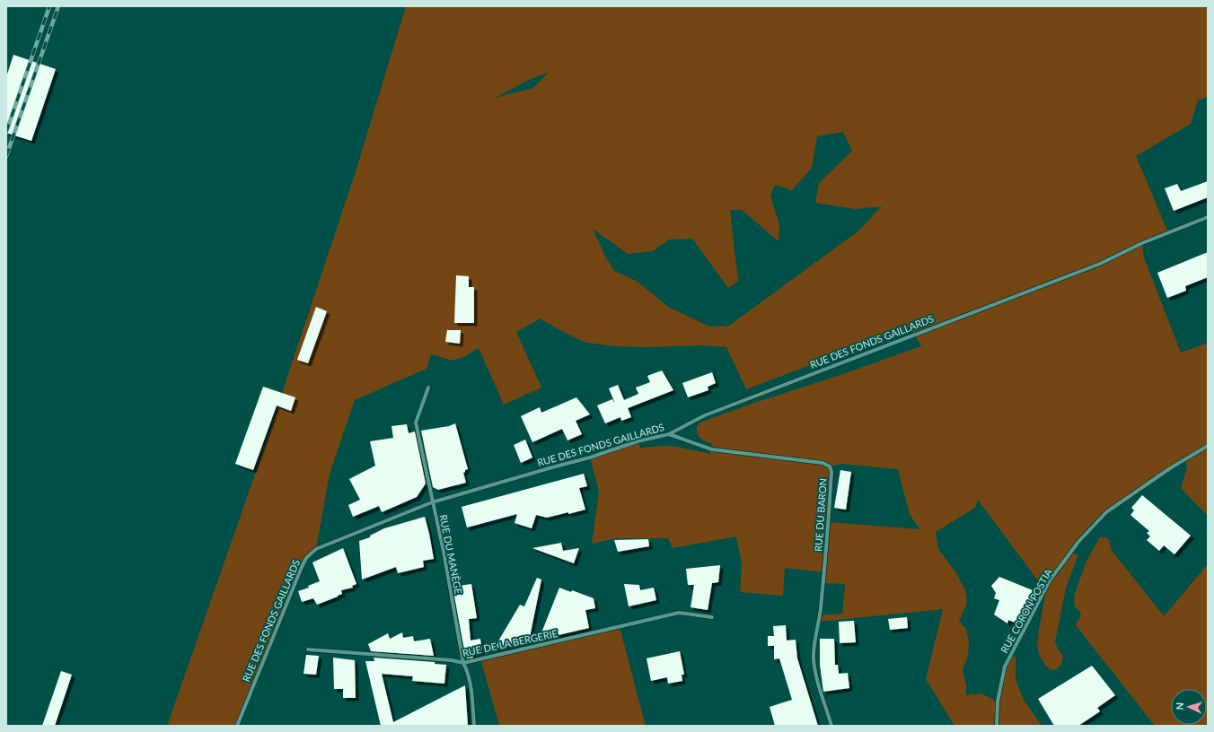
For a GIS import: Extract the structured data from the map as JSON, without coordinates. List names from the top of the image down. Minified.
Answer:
{"streets":{"street":["RUE DES FONDS GAILLARDS","RUE DU BARON","RUE DU MANÈGE","RUE CORON POSTIA","RUE DE LA BERGERIE"]},"crossings":[["RUE DES FONDS GAILLARDS","RUE DU BARON"],["RUE DES FONDS GAILLARDS","RUE DU MANÈGE"],["RUE DU MANÈGE","RUE DE LA BERGERIE"]],"north":"left"}
